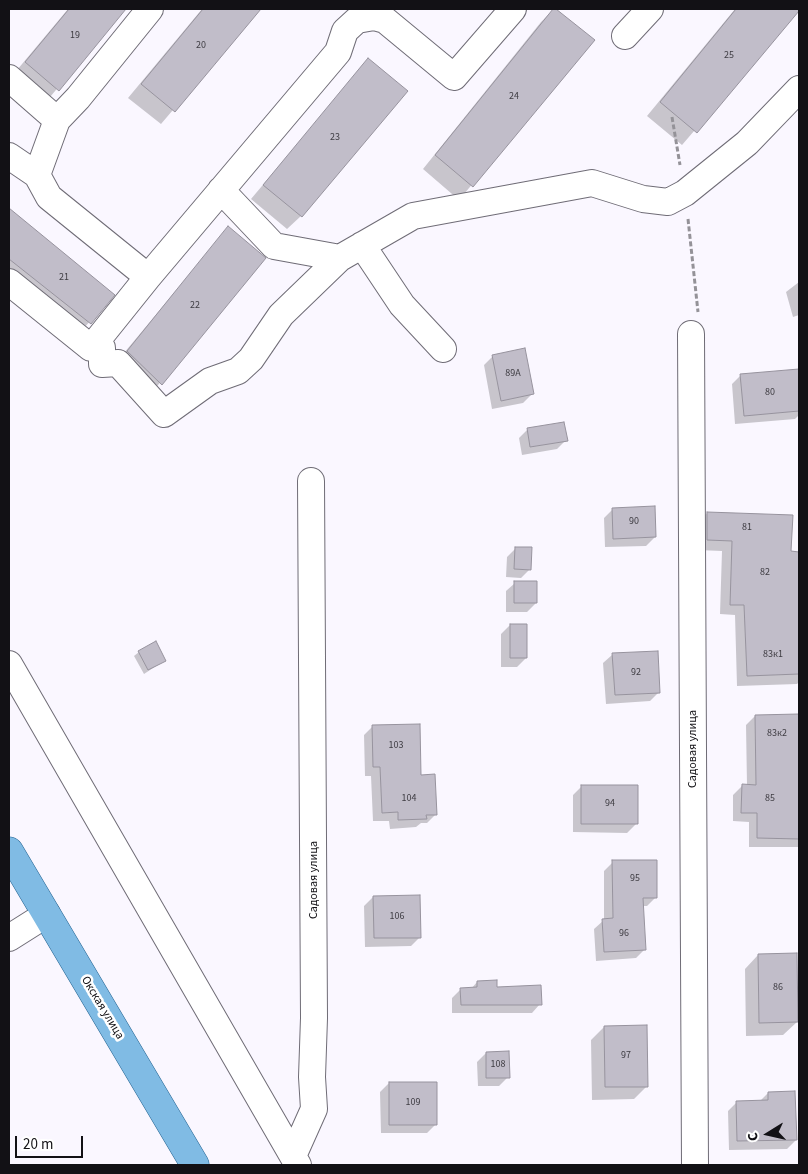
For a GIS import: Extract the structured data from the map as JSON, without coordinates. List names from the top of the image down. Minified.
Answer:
{"streets":{"main road":["Окская улица"],"street":["Садовая улица"]},"house_numbers":["19","20","25","24","23","21","22","89А","80","90","81","82","83к1","92","83к2","103","104","85","94","95","106","96","86","97","108","109"],"scale_bar":"20 m","north":"left"}
